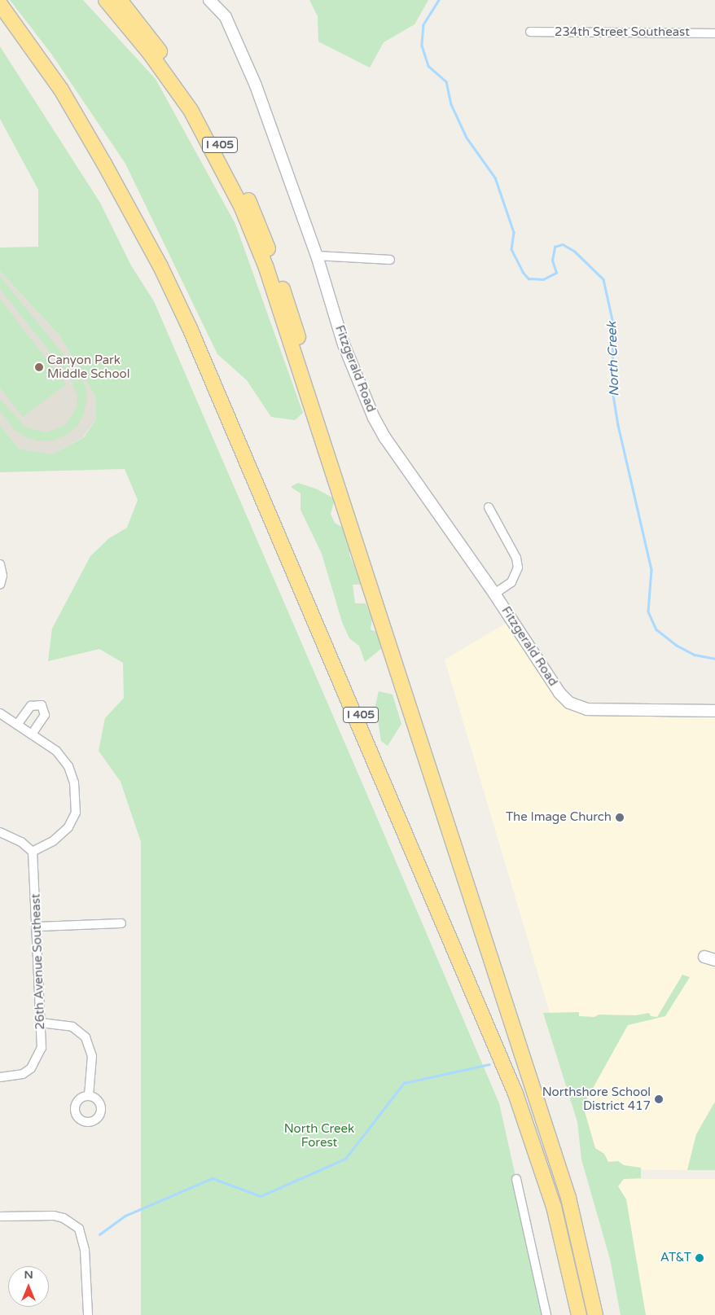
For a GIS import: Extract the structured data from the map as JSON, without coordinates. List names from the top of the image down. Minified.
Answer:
{"streets":{"highway":["I 405"],"street":["234th Street Southeast","Fitzgerald Road","26th Avenue Southeast"]},"water":["North Creek"],"parks":["North Creek Forest"],"places":["Canyon Park Middle School","The Image Church","Northshore School District 417","AT&T"],"north":"top"}
